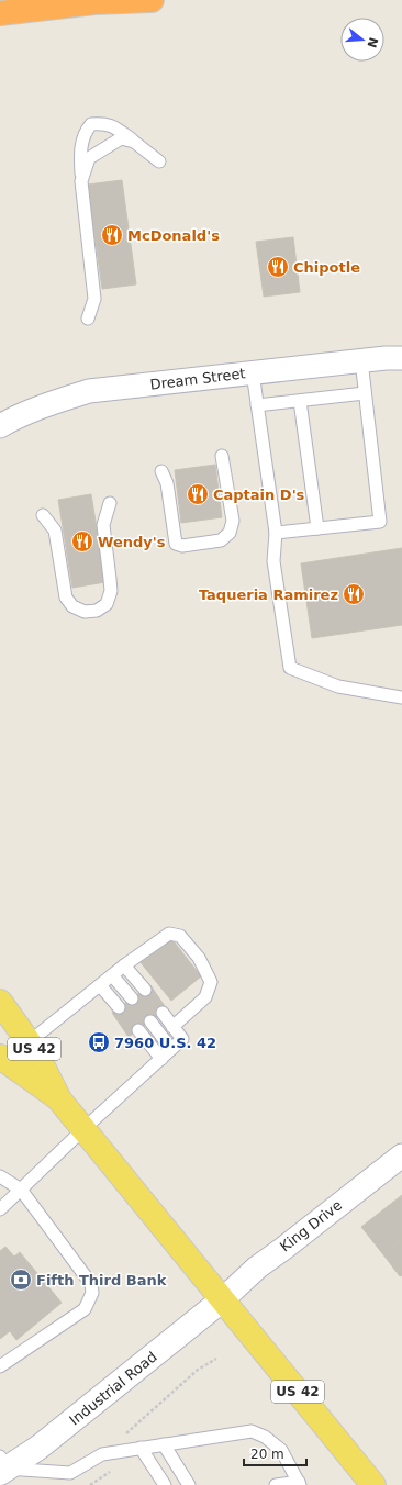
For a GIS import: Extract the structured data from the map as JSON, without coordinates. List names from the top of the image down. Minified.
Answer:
{"streets":{"main road":["US 42","Industrial Road"],"street":["Dream Street","King Drive"]},"crossings":[["US 42","King Drive"],["US 42","Industrial Road"],["King Drive","Industrial Road"]],"places":{"restaurant":["McDonald's","Chipotle","Captain D's","Wendy's","Taqueria Ramirez"],"bus stop":["7960 U.S. 42"],"bank":["Fifth Third Bank"]},"scale_bar":"20 m","north":"right"}
